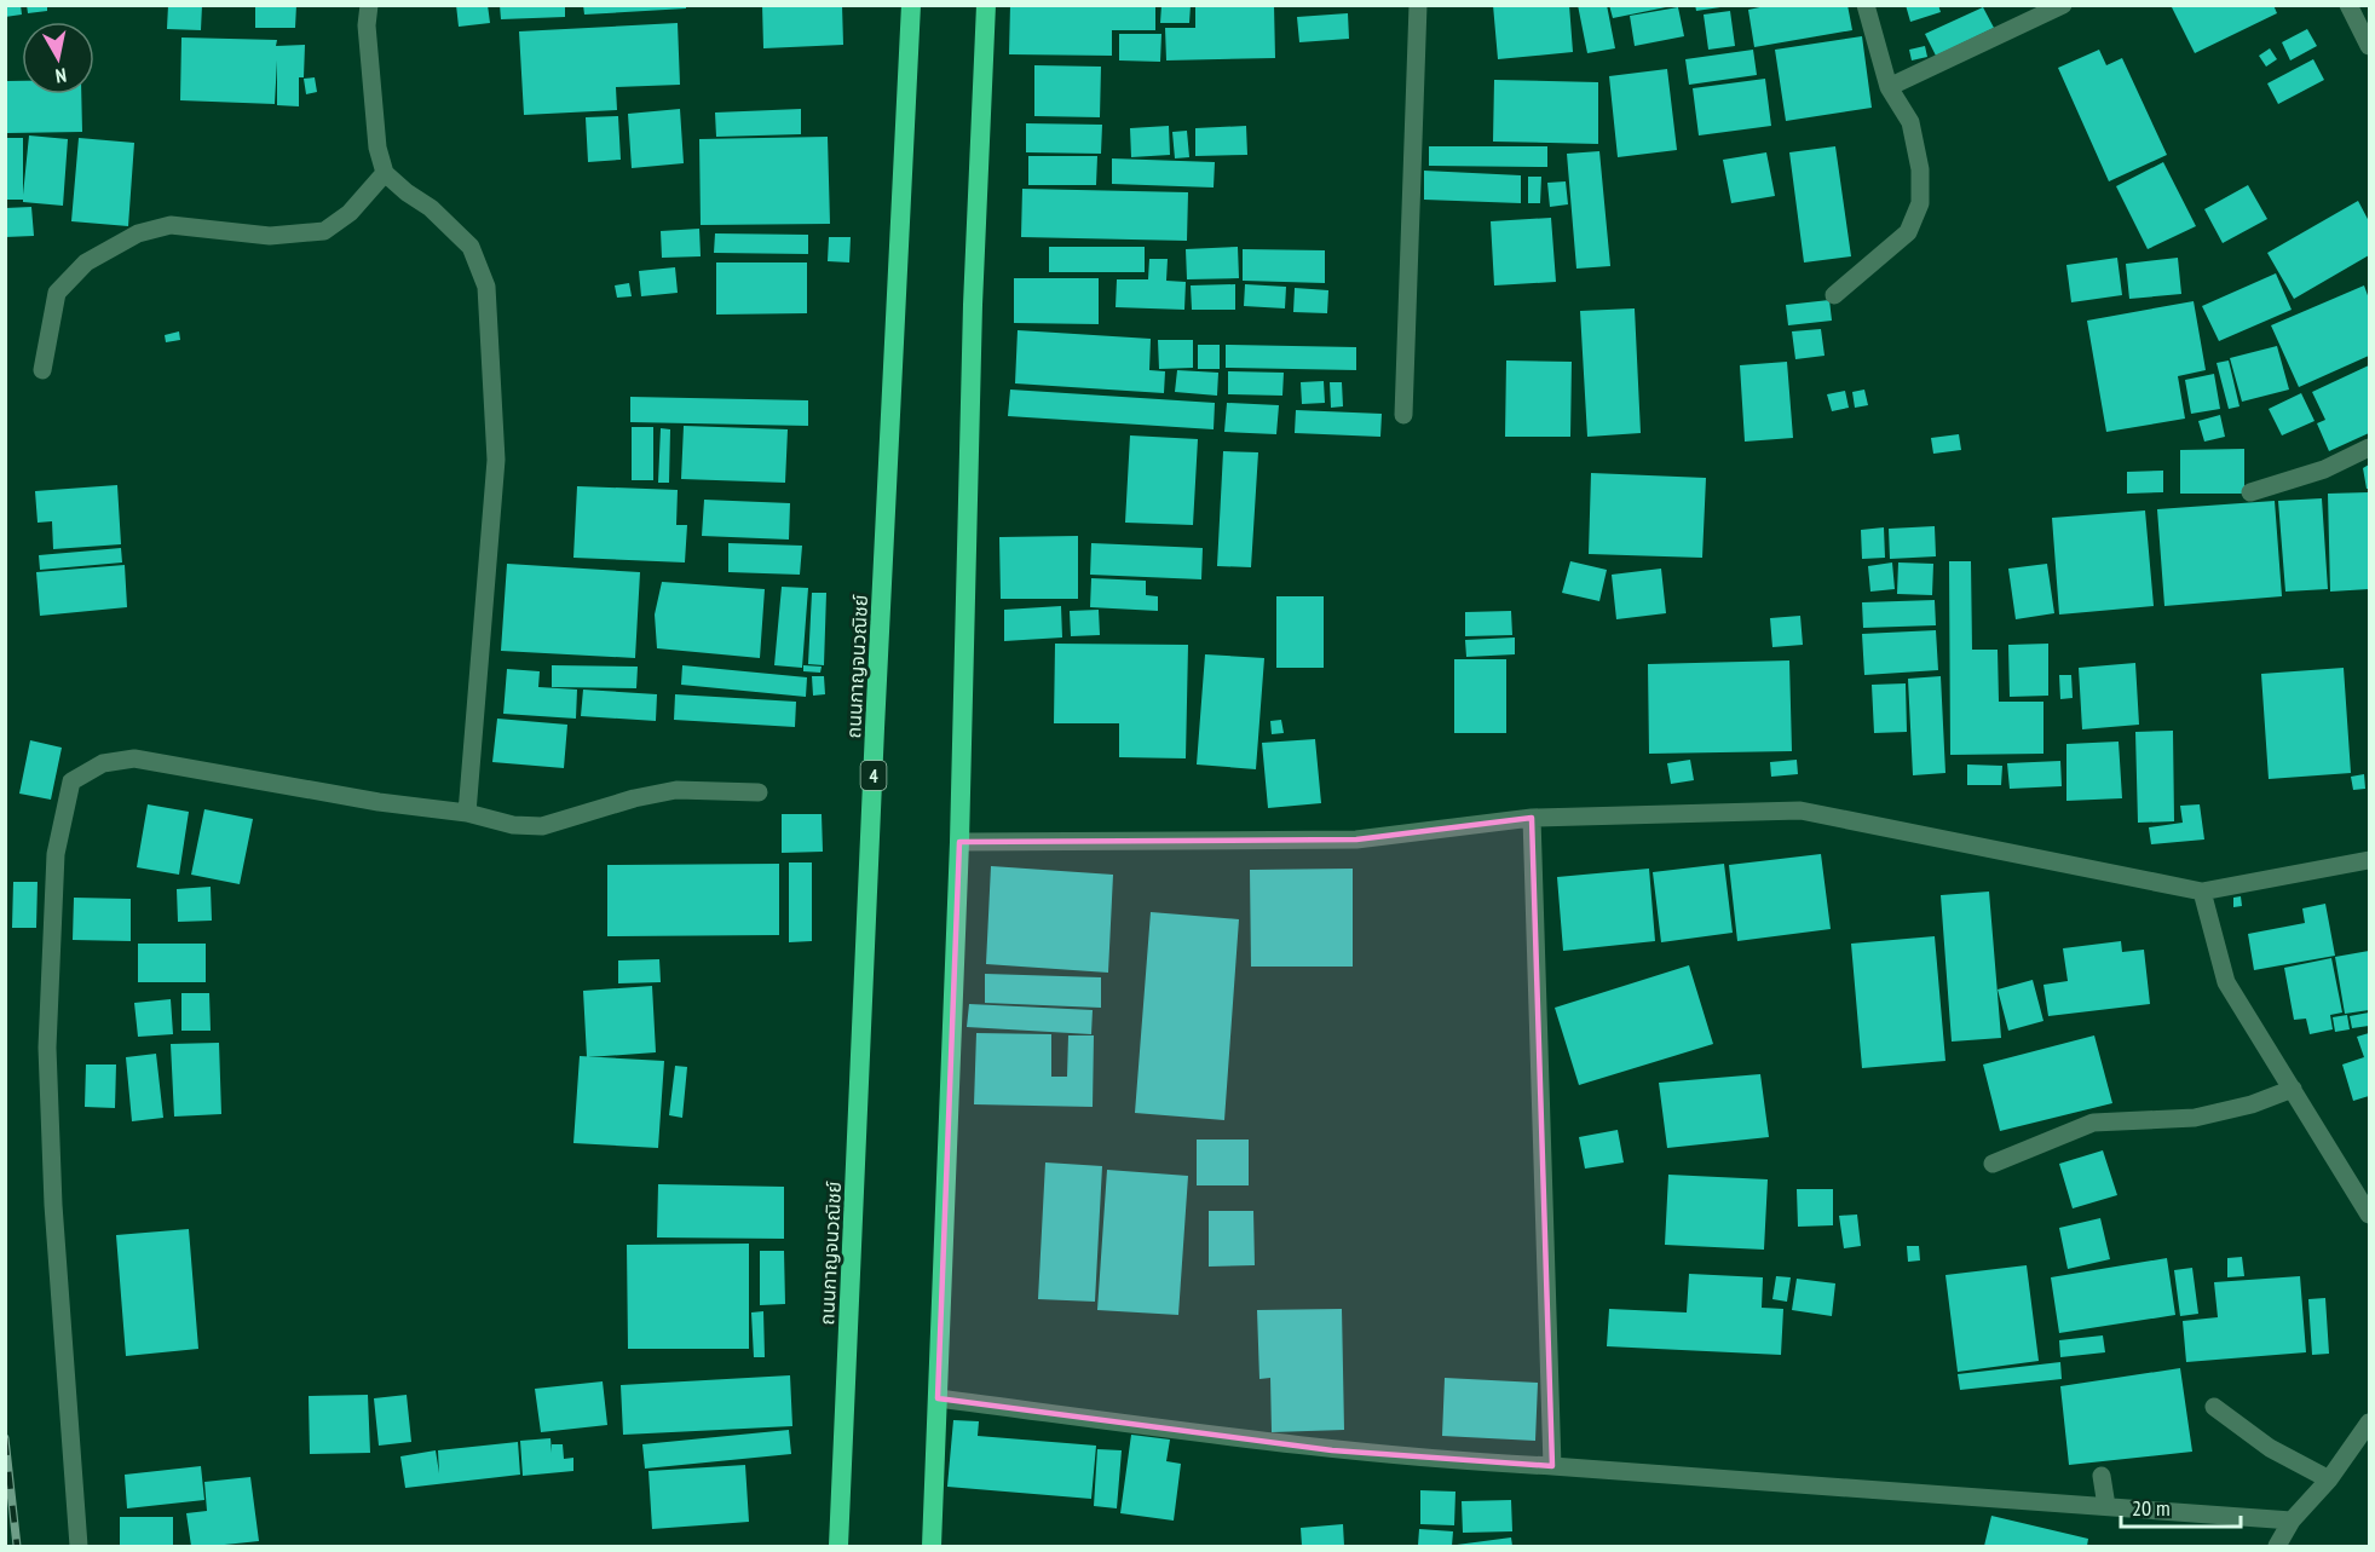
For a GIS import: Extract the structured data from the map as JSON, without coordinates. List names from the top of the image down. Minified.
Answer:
{"streets":{"highway":["ถนนกาญจนวณิชย์","4"]},"scale_bar":"20 m","north":"bottom"}
